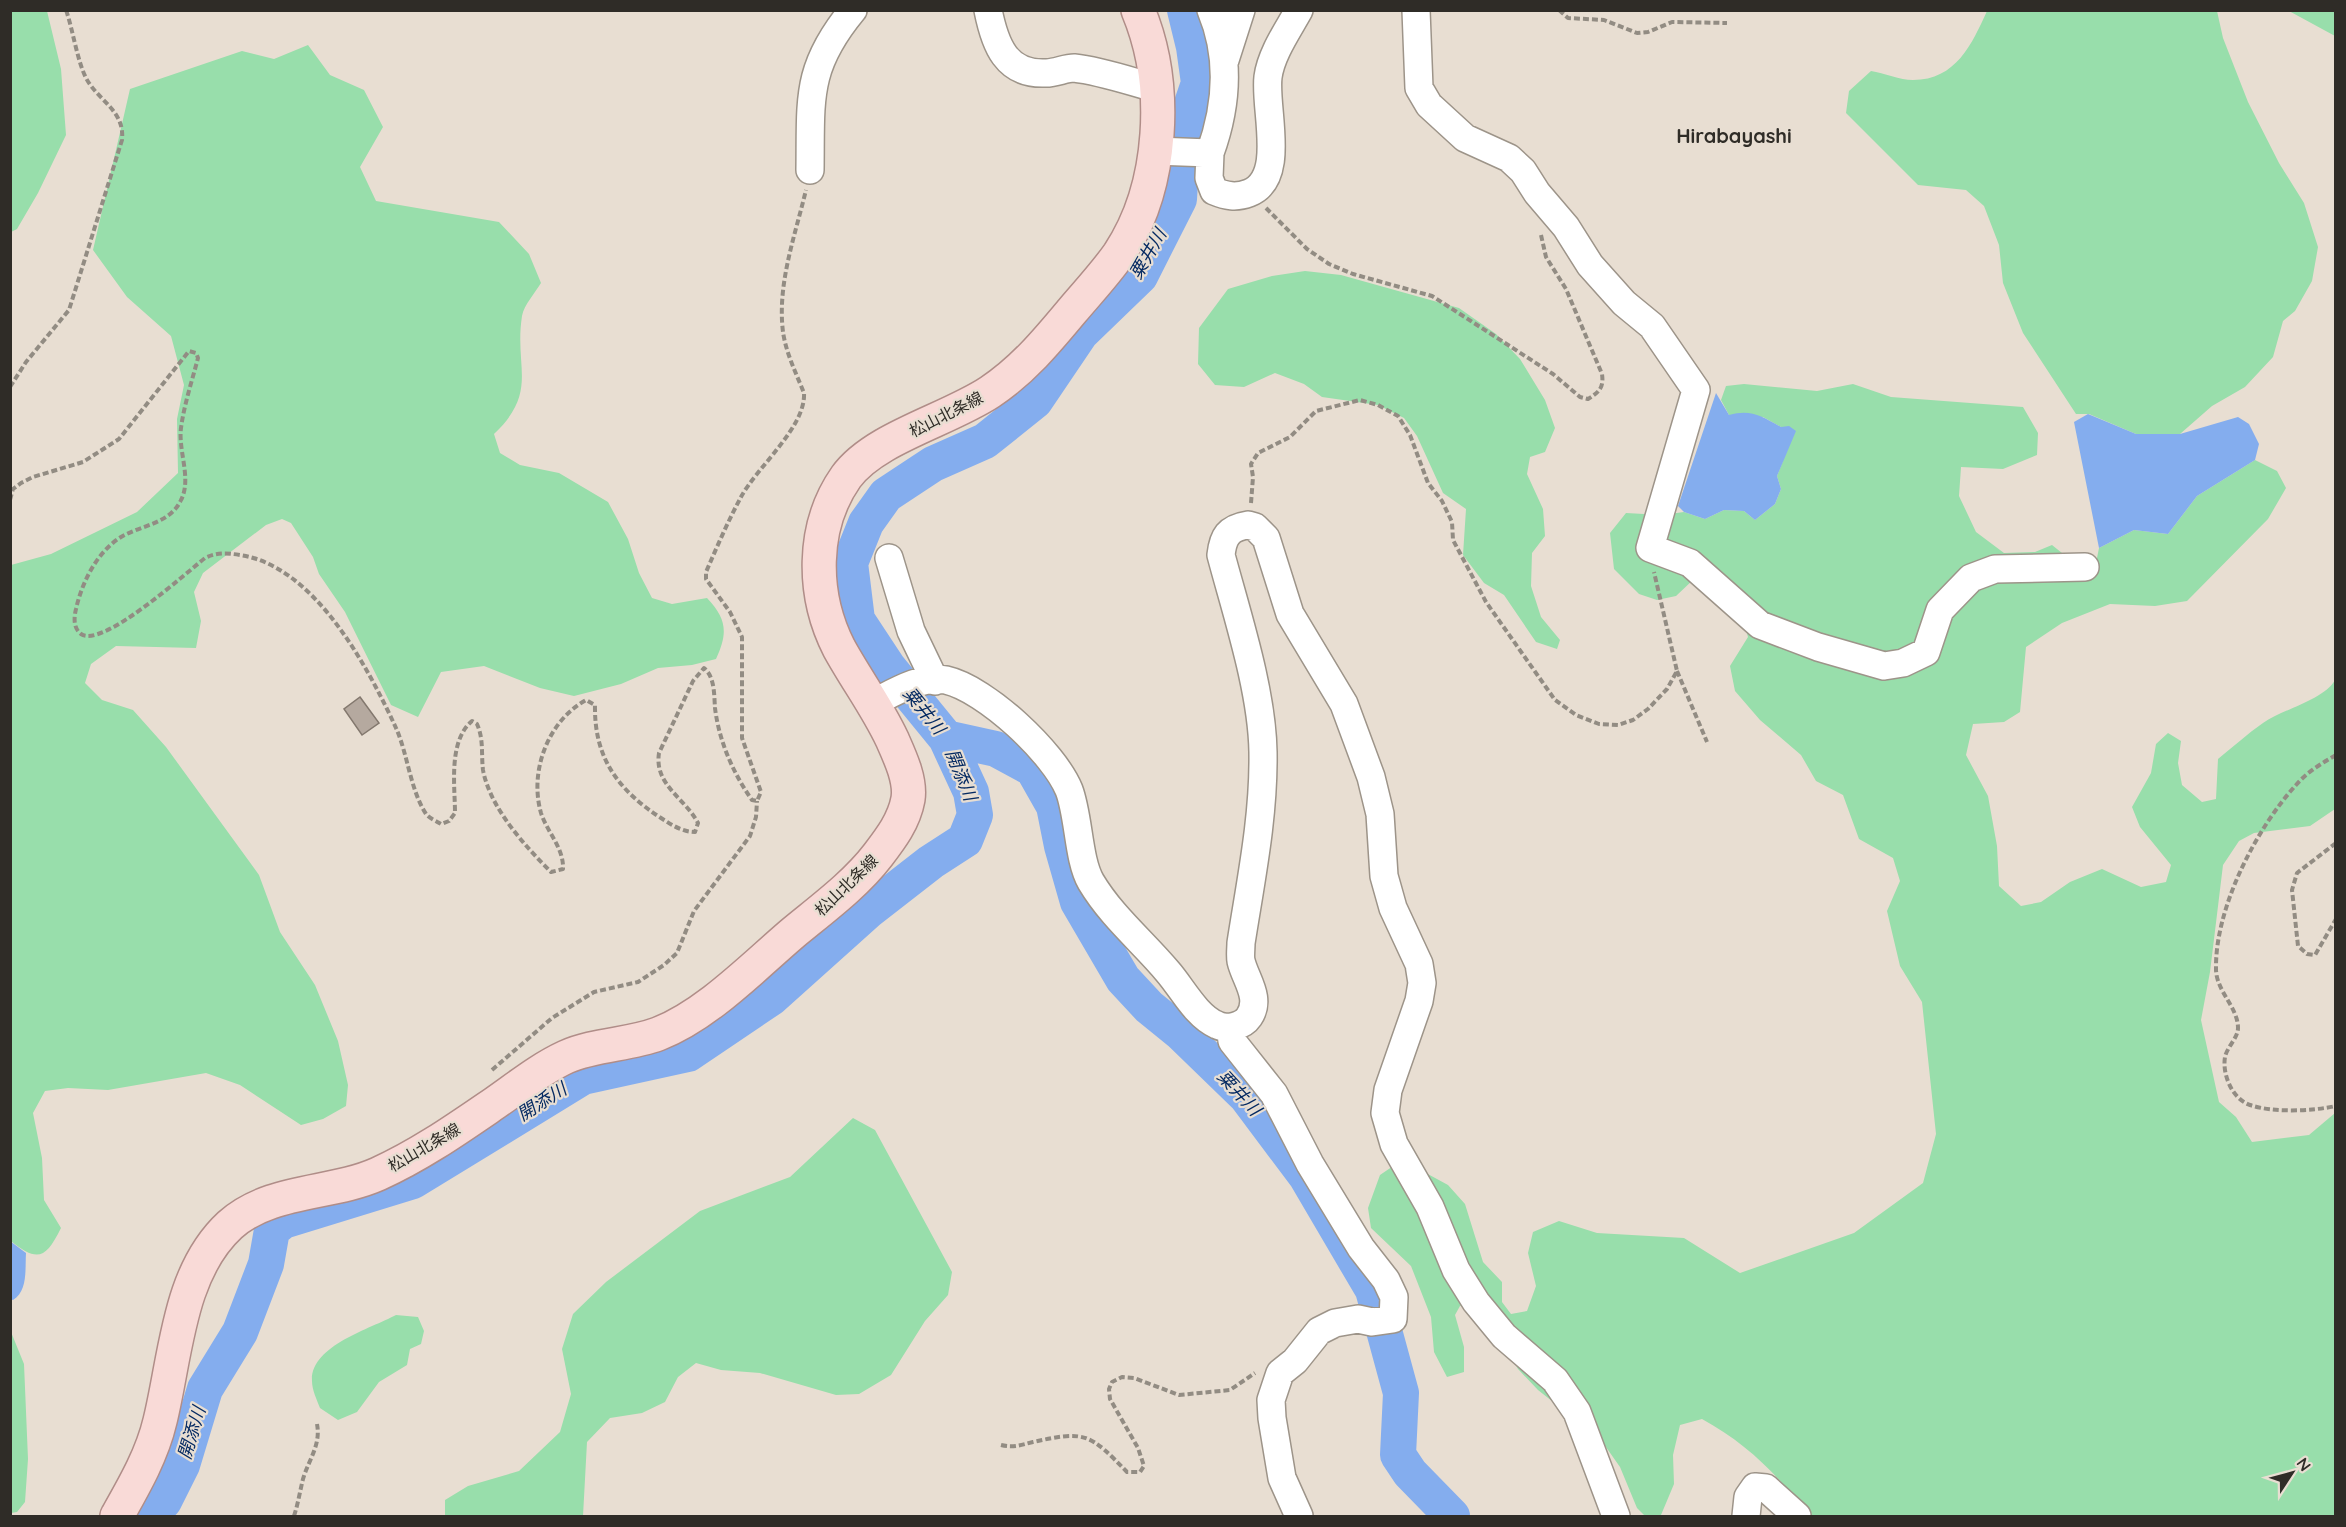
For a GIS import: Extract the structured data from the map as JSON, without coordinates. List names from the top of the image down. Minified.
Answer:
{"streets":{"main road":["松山北条線"]},"districts":["Hirabayashi"],"water":["粟井川","開添川"],"north":"top right"}
